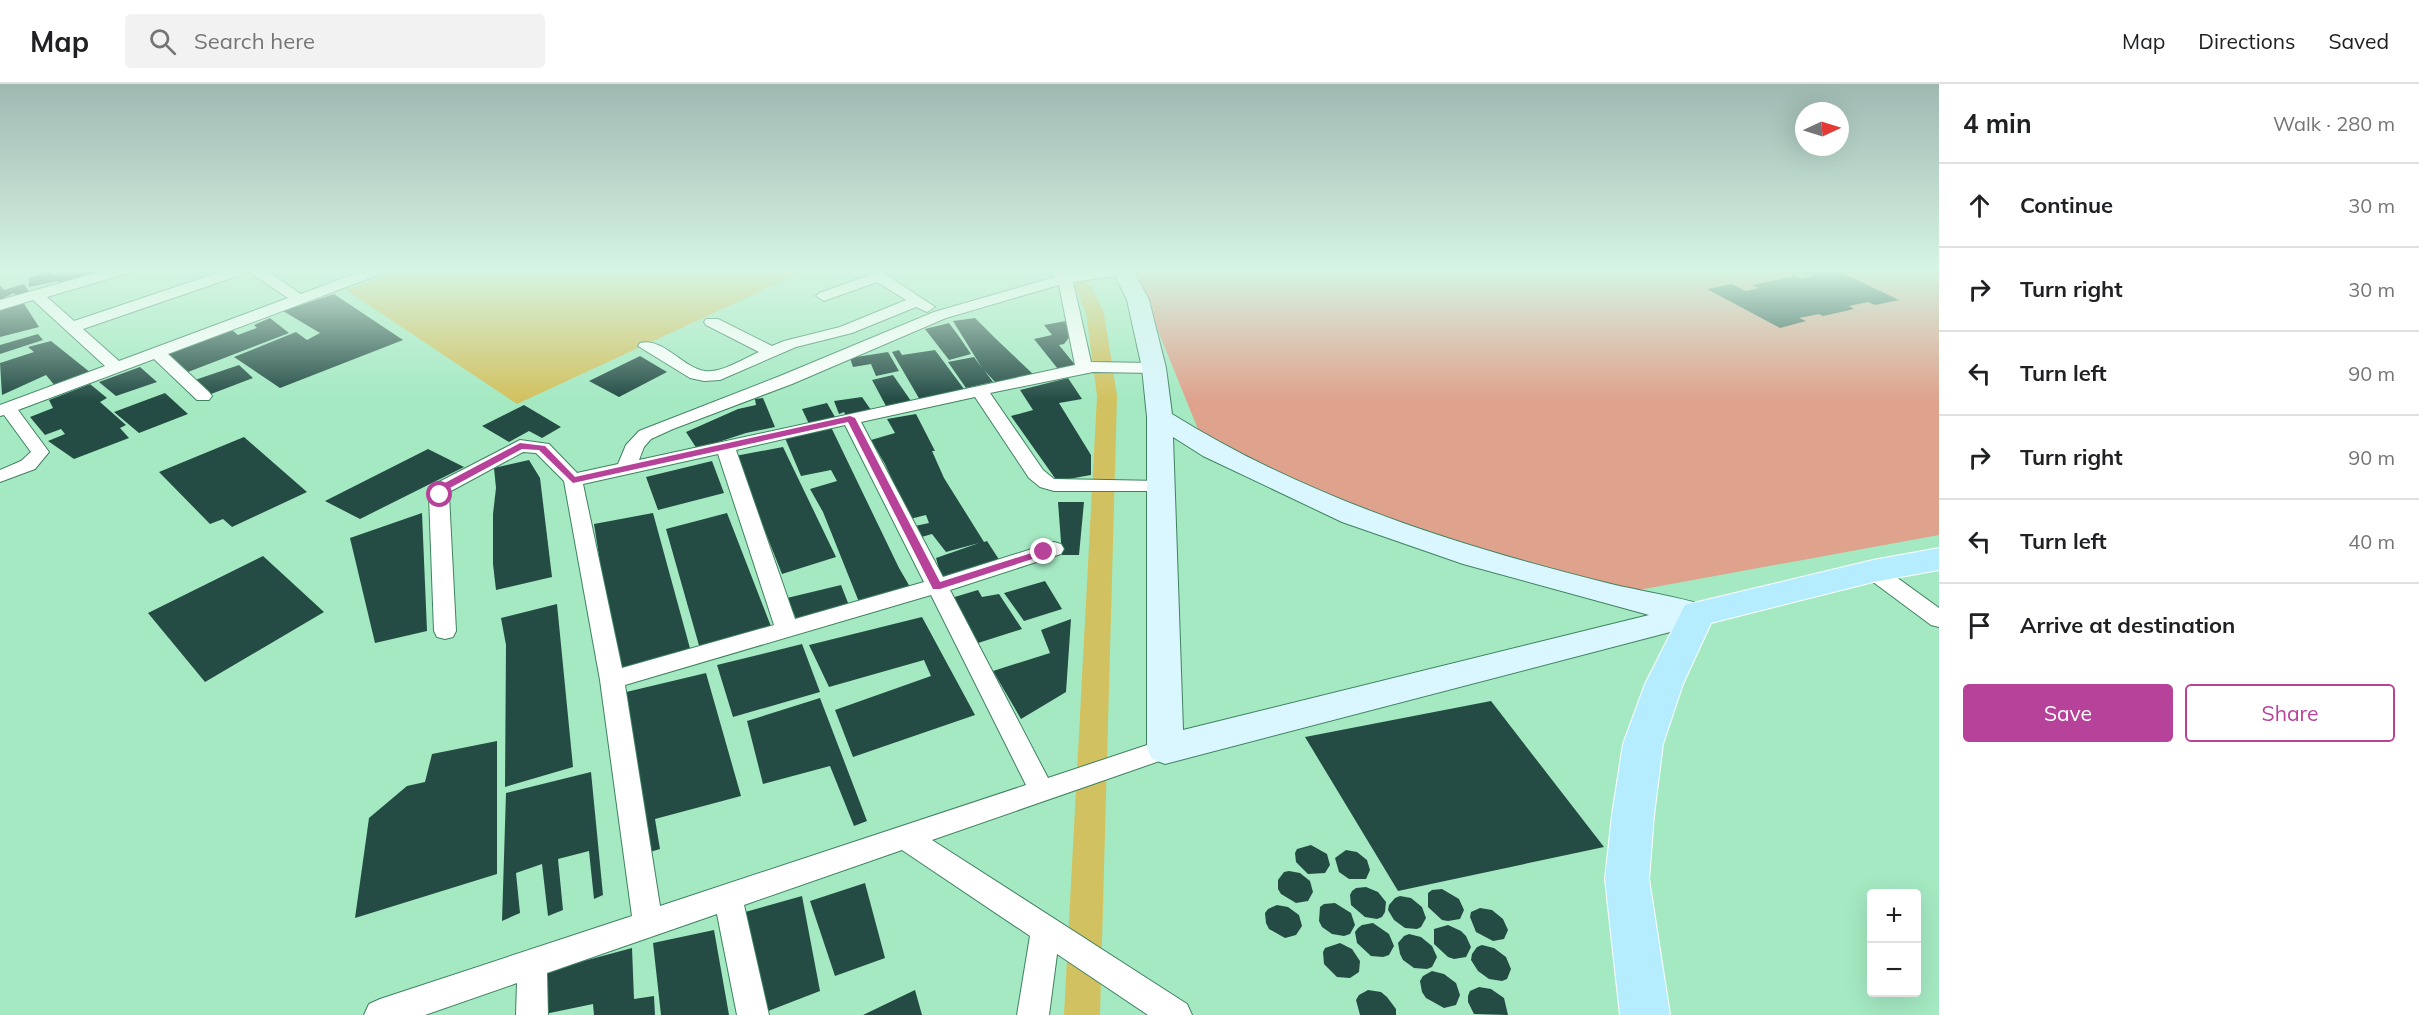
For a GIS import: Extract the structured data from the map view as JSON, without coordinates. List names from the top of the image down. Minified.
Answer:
{"north":"right","page":{"header":"Map","search":"Search here","nav":["Map","Directions","Saved"],"heading":["4 min","Walk · 280 m"],"list":[["Continue","30 m"],["Turn right","30 m"],["Turn left","90 m"],["Turn right","90 m"],["Turn left","40 m"],"Arrive at destination"],"buttons":["Save","Share"],"map_buttons":["+","−"]}}
